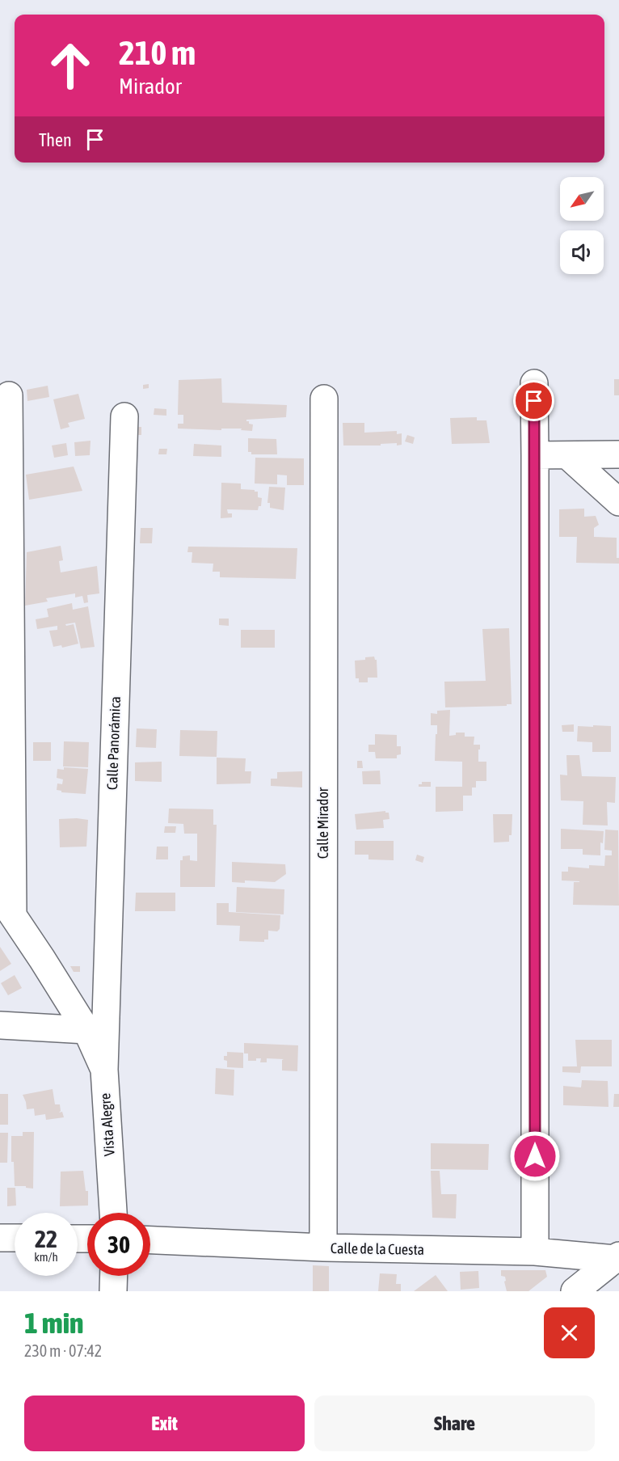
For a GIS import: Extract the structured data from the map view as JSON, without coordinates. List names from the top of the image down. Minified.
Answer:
{"streets":{"street":["Calle Panorámica","Calle Mirador","Vista Alegre","Calle de la Cuesta"]},"crossings":[["Calle Panorámica","Vista Alegre"],["Calle Mirador","Calle de la Cuesta"]],"north":"bottom left","page":{"turn":["210 m","Mirador"],"then":"Then","speed":"22 km/h","limit":"30","heading":["1 min","230 m · 07:42"],"buttons":["Exit","Share"]}}
